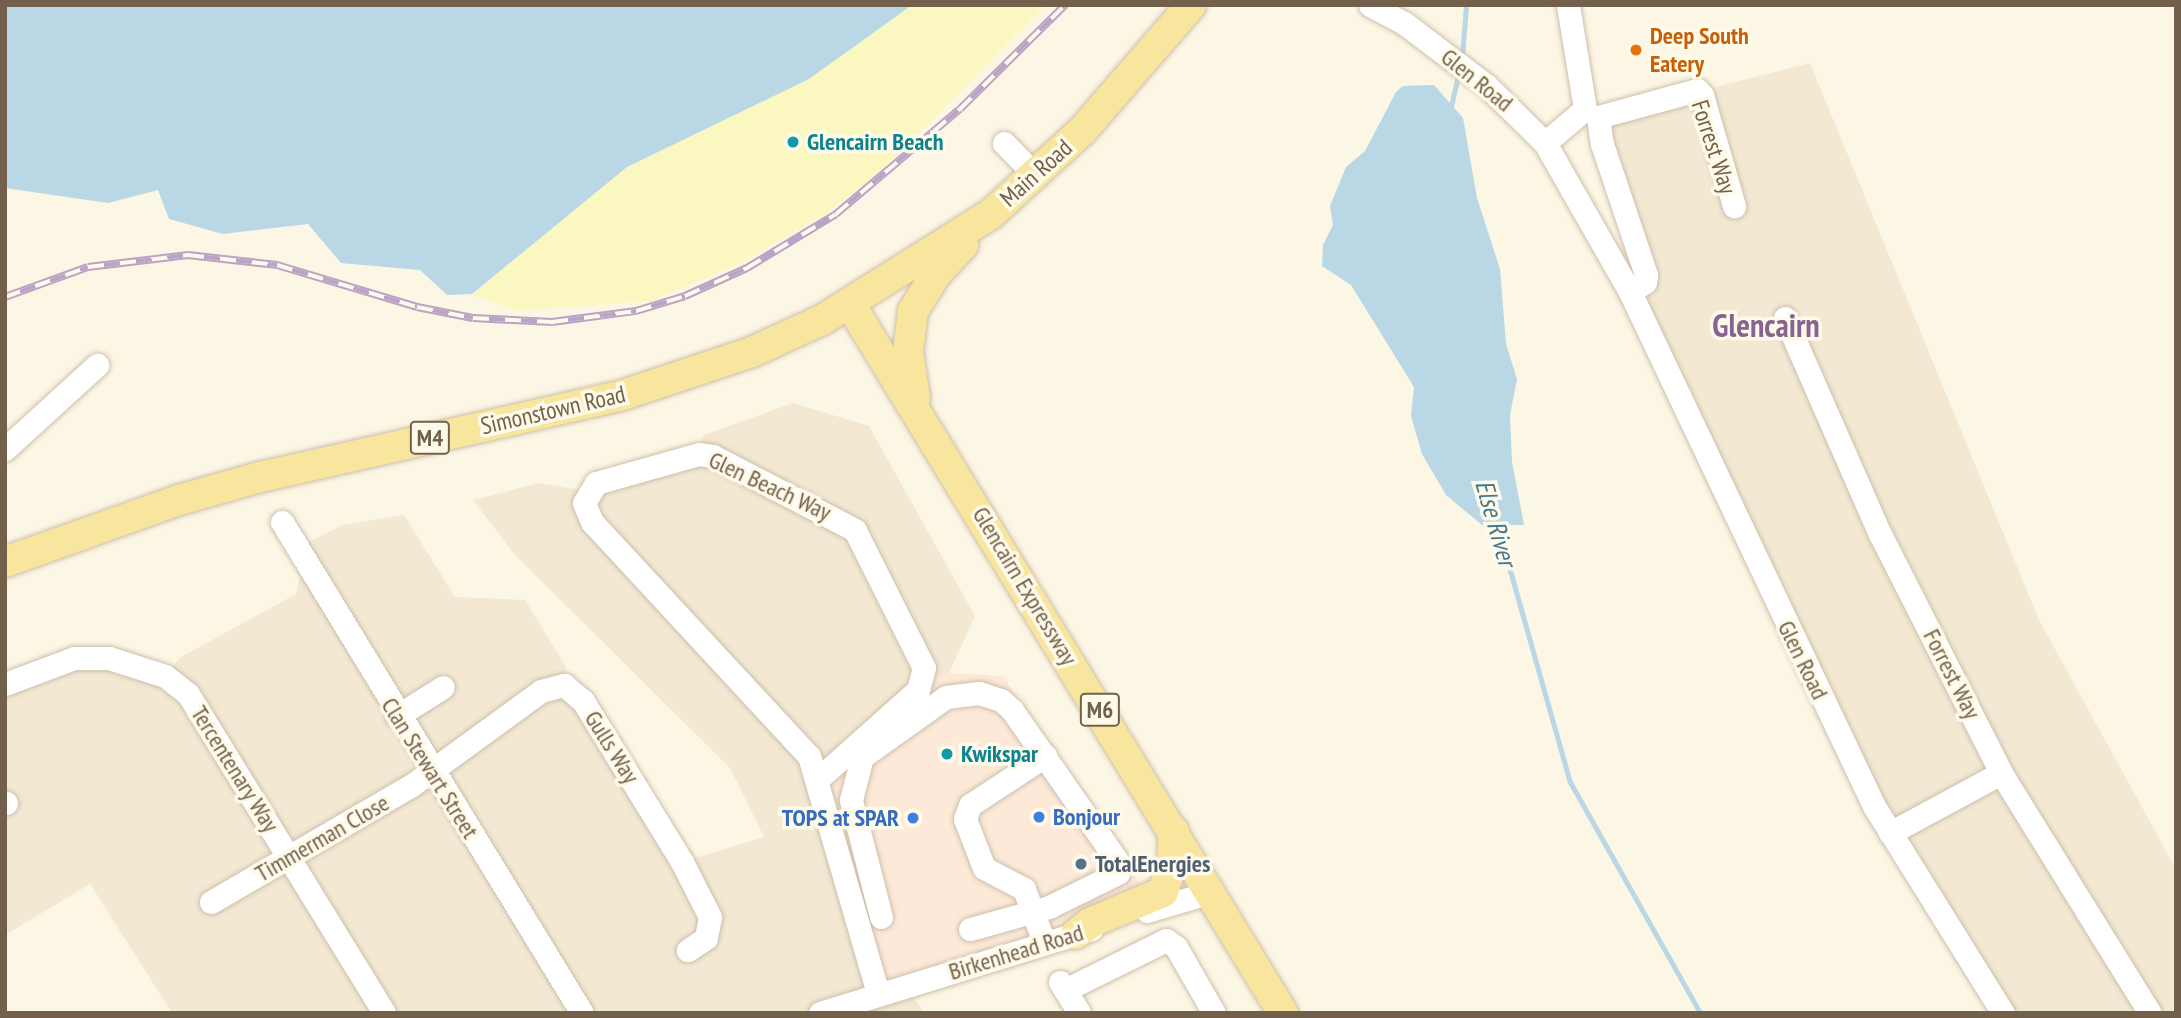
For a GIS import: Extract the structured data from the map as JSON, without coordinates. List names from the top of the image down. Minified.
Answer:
{"streets":{"main road":["Main Road","Simonstown Road","M4","Glencairn Expressway","M6"],"street":["Glen Road","Forrest Way","Glen Beach Way","Gulls Way","Clan Stewart Street","Tercentenary Way","Timmerman Close","Birkenhead Road"]},"crossings":[["Main Road","Simonstown Road"],["Main Road","Glencairn Expressway"],["Simonstown Road","Glencairn Expressway"],["Glen Beach Way","Birkenhead Road"],["Glencairn Expressway","Birkenhead Road"],["Gulls Way","Clan Stewart Street"],["Gulls Way","Timmerman Close"],["Clan Stewart Street","Timmerman Close"],["Tercentenary Way","Timmerman Close"]],"districts":["Glencairn"],"water":["Else River"],"places":["Deep South Eatery","Glencairn Beach","Kwikspar","Bonjour","TOPS at SPAR","TotalEnergies"]}
